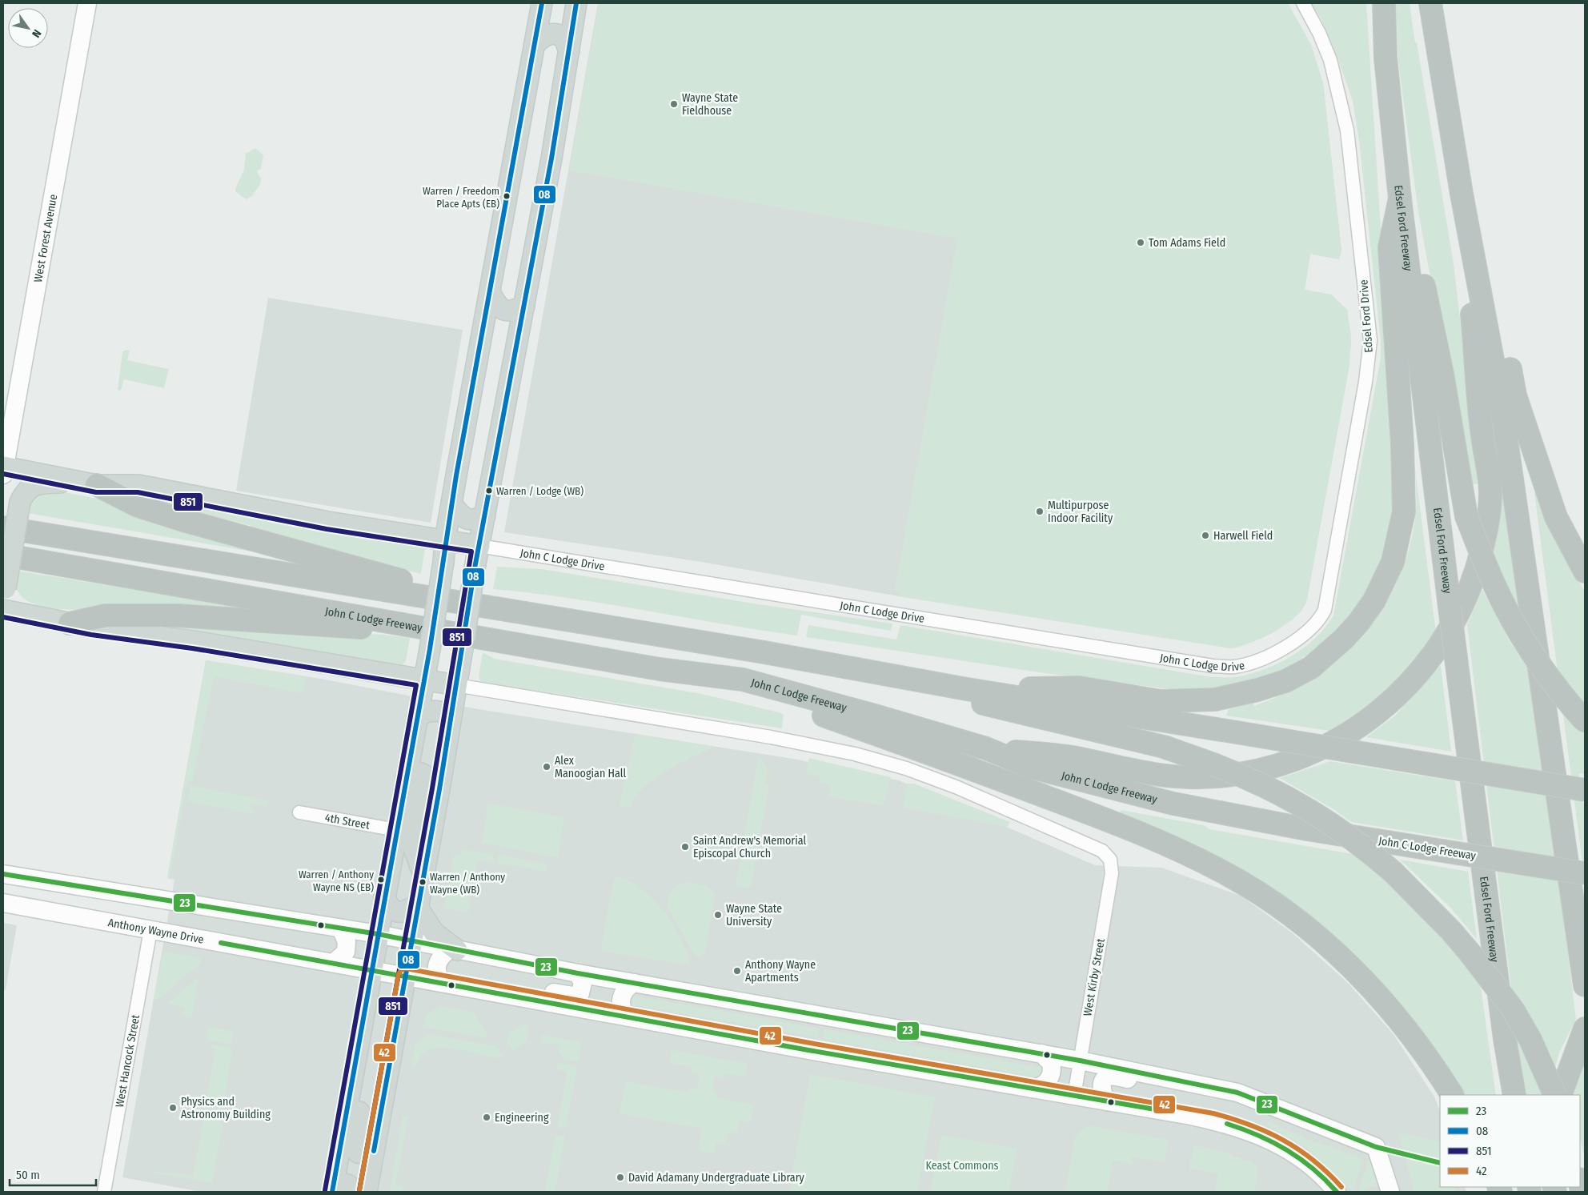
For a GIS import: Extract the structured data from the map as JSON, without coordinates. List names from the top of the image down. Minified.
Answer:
{"streets":{"highway":["Edsel Ford Freeway","John C Lodge Freeway"],"main road":["John C Lodge Drive"],"street":["West Forest Avenue","Edsel Ford Drive","4th Street","Anthony Wayne Drive","West Kirby Street","West Hancock Street"]},"crossings":[["Edsel Ford Drive","John C Lodge Drive"],["Anthony Wayne Drive","West Kirby Street"],["Anthony Wayne Drive","West Hancock Street"]],"parks":["Keast Commons"],"places":["Wayne State Fieldhouse","Warren / Freedom Place Apts (EB)","Tom Adams Field","Warren / Lodge (WB)","Multipurpose Indoor Facility","Harwell Field","Alex Manoogian Hall","Saint Andrew's Memorial Episcopal Church","Warren / Anthony Wayne NS (EB)","Warren / Anthony Wayne (WB)","Wayne State University","Anthony Wayne Apartments","Physics and Astronomy Building","Engineering","David Adamany Undergraduate Library"],"lines":["transit line 08","transit line 851","transit line 23","transit line 42"],"legend":["23","08","851","42"],"scale_bar":"50 m","north":"bottom right"}
